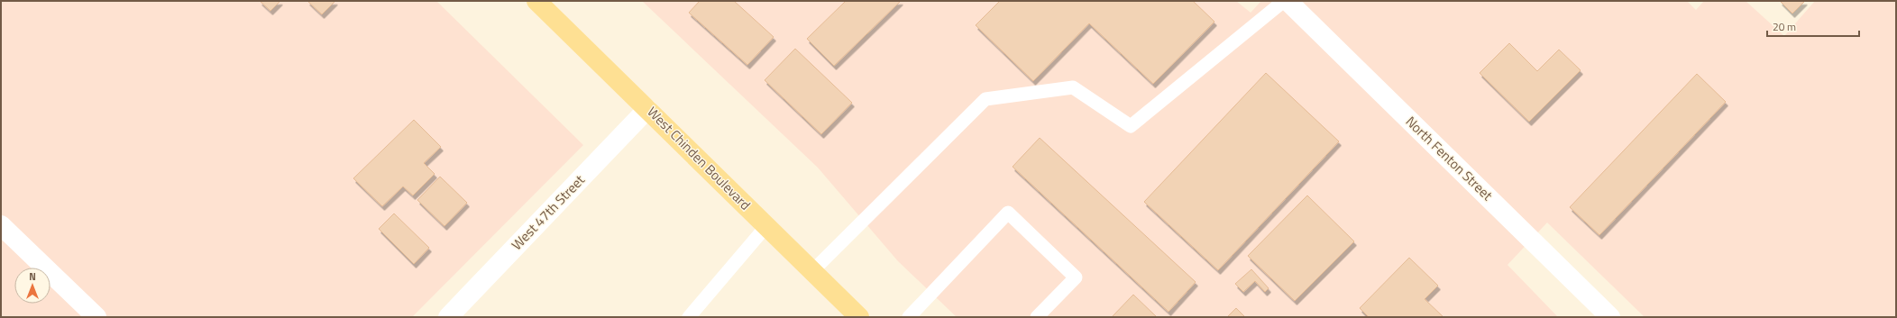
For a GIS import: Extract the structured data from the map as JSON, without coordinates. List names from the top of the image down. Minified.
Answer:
{"streets":{"main road":["West Chinden Boulevard"],"street":["North Fenton Street","West 47th Street"]},"crossings":[["West Chinden Boulevard","West 47th Street"]],"scale_bar":"20 m","north":"top"}
